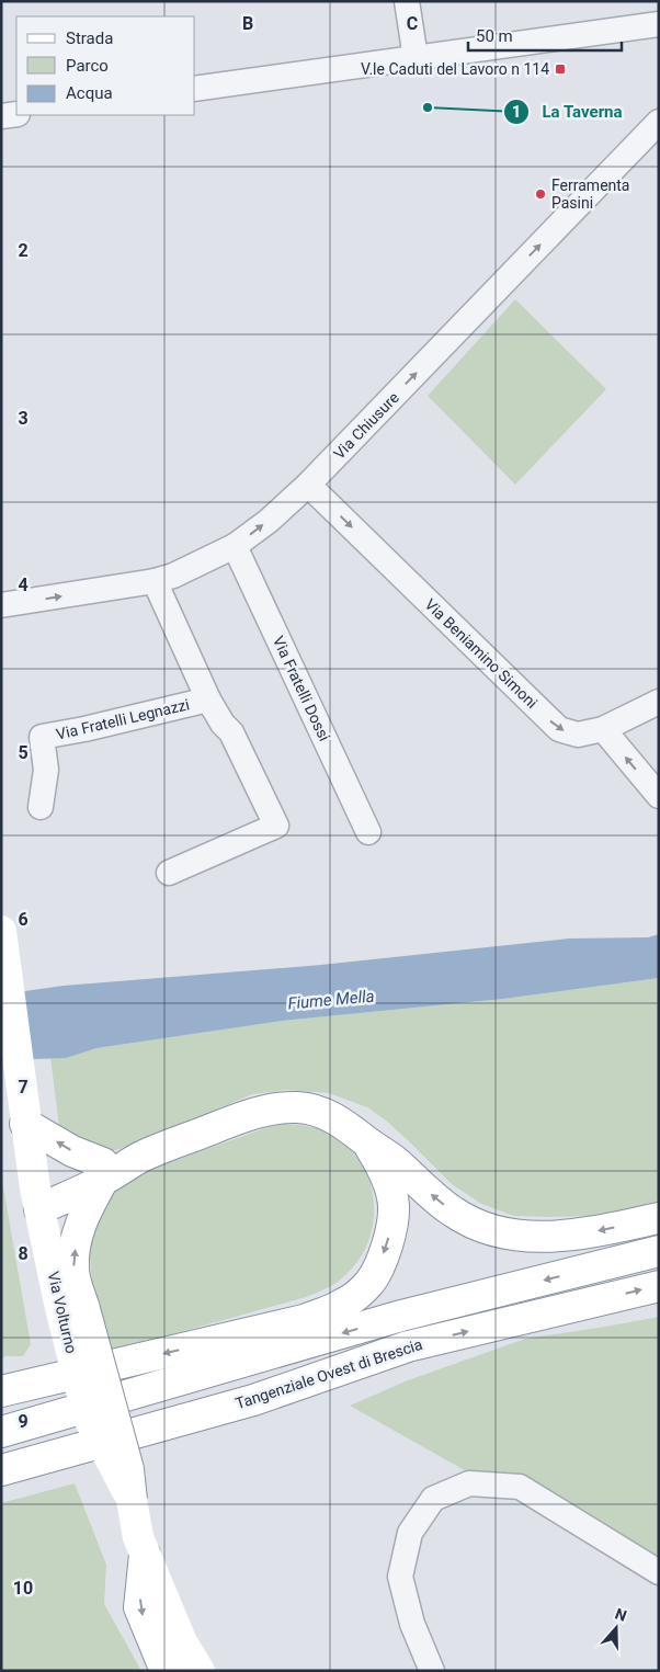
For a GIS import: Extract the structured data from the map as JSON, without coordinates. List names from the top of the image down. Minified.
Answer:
{"streets":{"main road":["Via Volturno","Tangenziale Ovest di Brescia"],"street":["Via Chiusure","Via Beniamino Simoni","Via Fratelli Dossi","Via Fratelli Legnazzi"]},"crossings":[["Via Chiusure","Via Beniamino Simoni"],["Via Chiusure","Via Fratelli Dossi"],["Via Chiusure","Via Fratelli Legnazzi"]],"one_way":["Via Chiusure","Via Beniamino Simoni"],"water":["Fiume Mella"],"places":{"transit":["V.le Caduti del Lavoro n 114"],"other":["La Taverna","Ferramenta Pasini"]},"legend":["Strada","Parco","Acqua"],"scale_bar":"50 m","north":"top","grid":{"columns":["B","C"],"rows":["2","3","4","5","6","7","8","9","10"]}}
